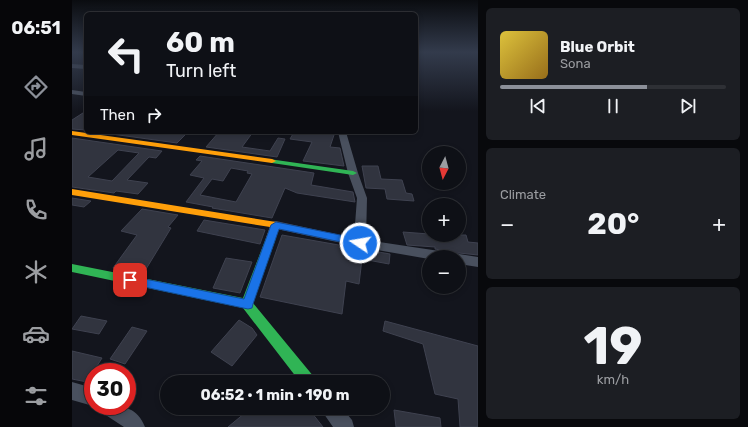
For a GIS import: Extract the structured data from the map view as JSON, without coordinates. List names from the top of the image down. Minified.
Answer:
{"north":"bottom","page":{"tabs":"06:51","turn":["60 m","Turn left"],"song":["Blue Orbit","Sona"],"then":"Then","map_buttons":["+","−"],"tile":["Climate",["19","km/h"]],"heat":["−","20°","+"],"limit":"30","trip":"06:52 · 1 min · 190 m"}}
